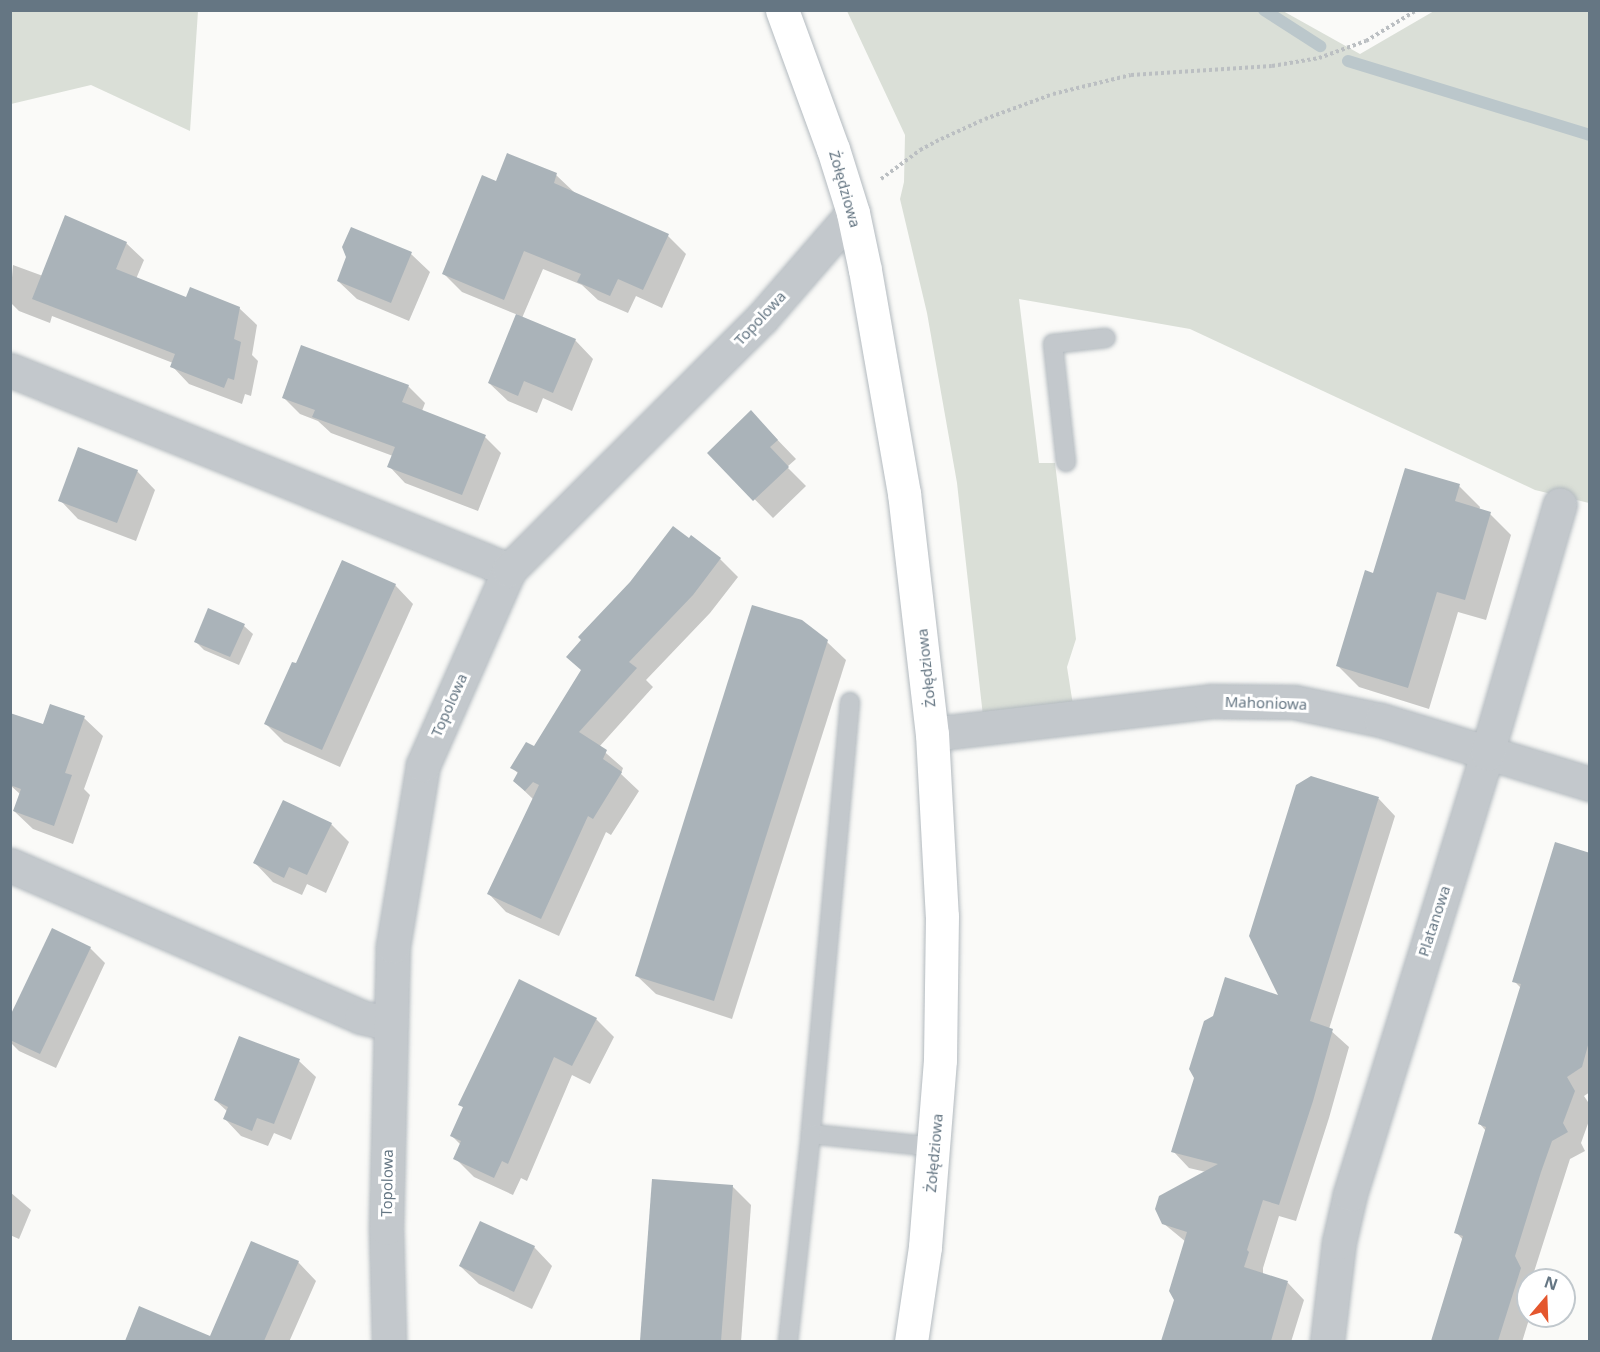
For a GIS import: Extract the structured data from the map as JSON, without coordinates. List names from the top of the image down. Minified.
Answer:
{"streets":{"street":["Żołędziowa","Topolowa","Mahoniowa","Platanowa"]},"crossings":[["Żołędziowa","Topolowa"],["Żołędziowa","Mahoniowa"],["Mahoniowa","Platanowa"]],"north":"top"}
